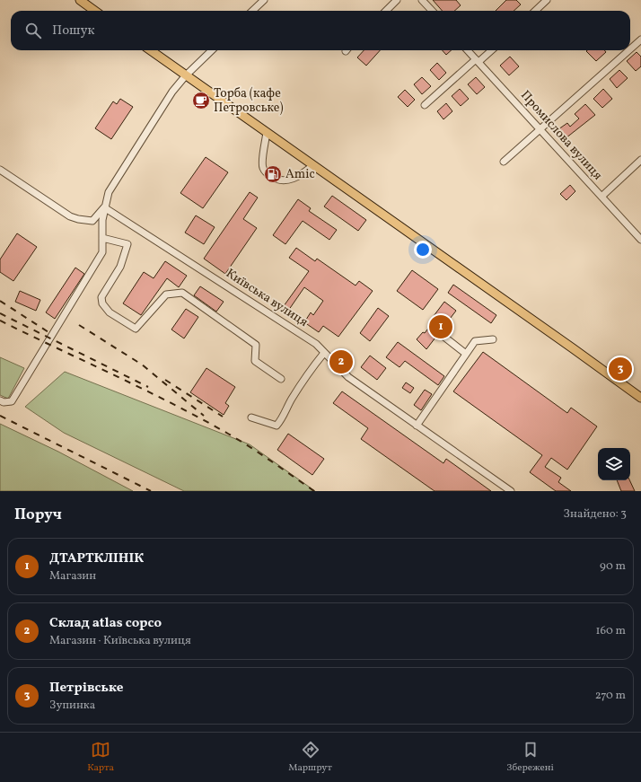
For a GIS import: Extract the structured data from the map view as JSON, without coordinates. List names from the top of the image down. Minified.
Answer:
{"streets":{"street":["Промислова вулиця","Київська вулиця"]},"places":{"cafe":["Торба (кафе Петровське)"],"fuel station":["Amic"]},"page":{"search":"Пошук","pins":["1","2","3"],"heading":["Поруч","Знайдено: 3"],"list":[{"mark":"1","name":"ДТАРТКЛІНІК","note":"Магазин","value":"90 m"},{"mark":"2","name":"Склад atlas copco","note":"Магазин · Київська вулиця","value":"160 m"},{"mark":"3","name":"Петрівське","note":"Зупинка","value":"270 m"}],"nav":["Карта","Маршрут","Збережені"]}}
